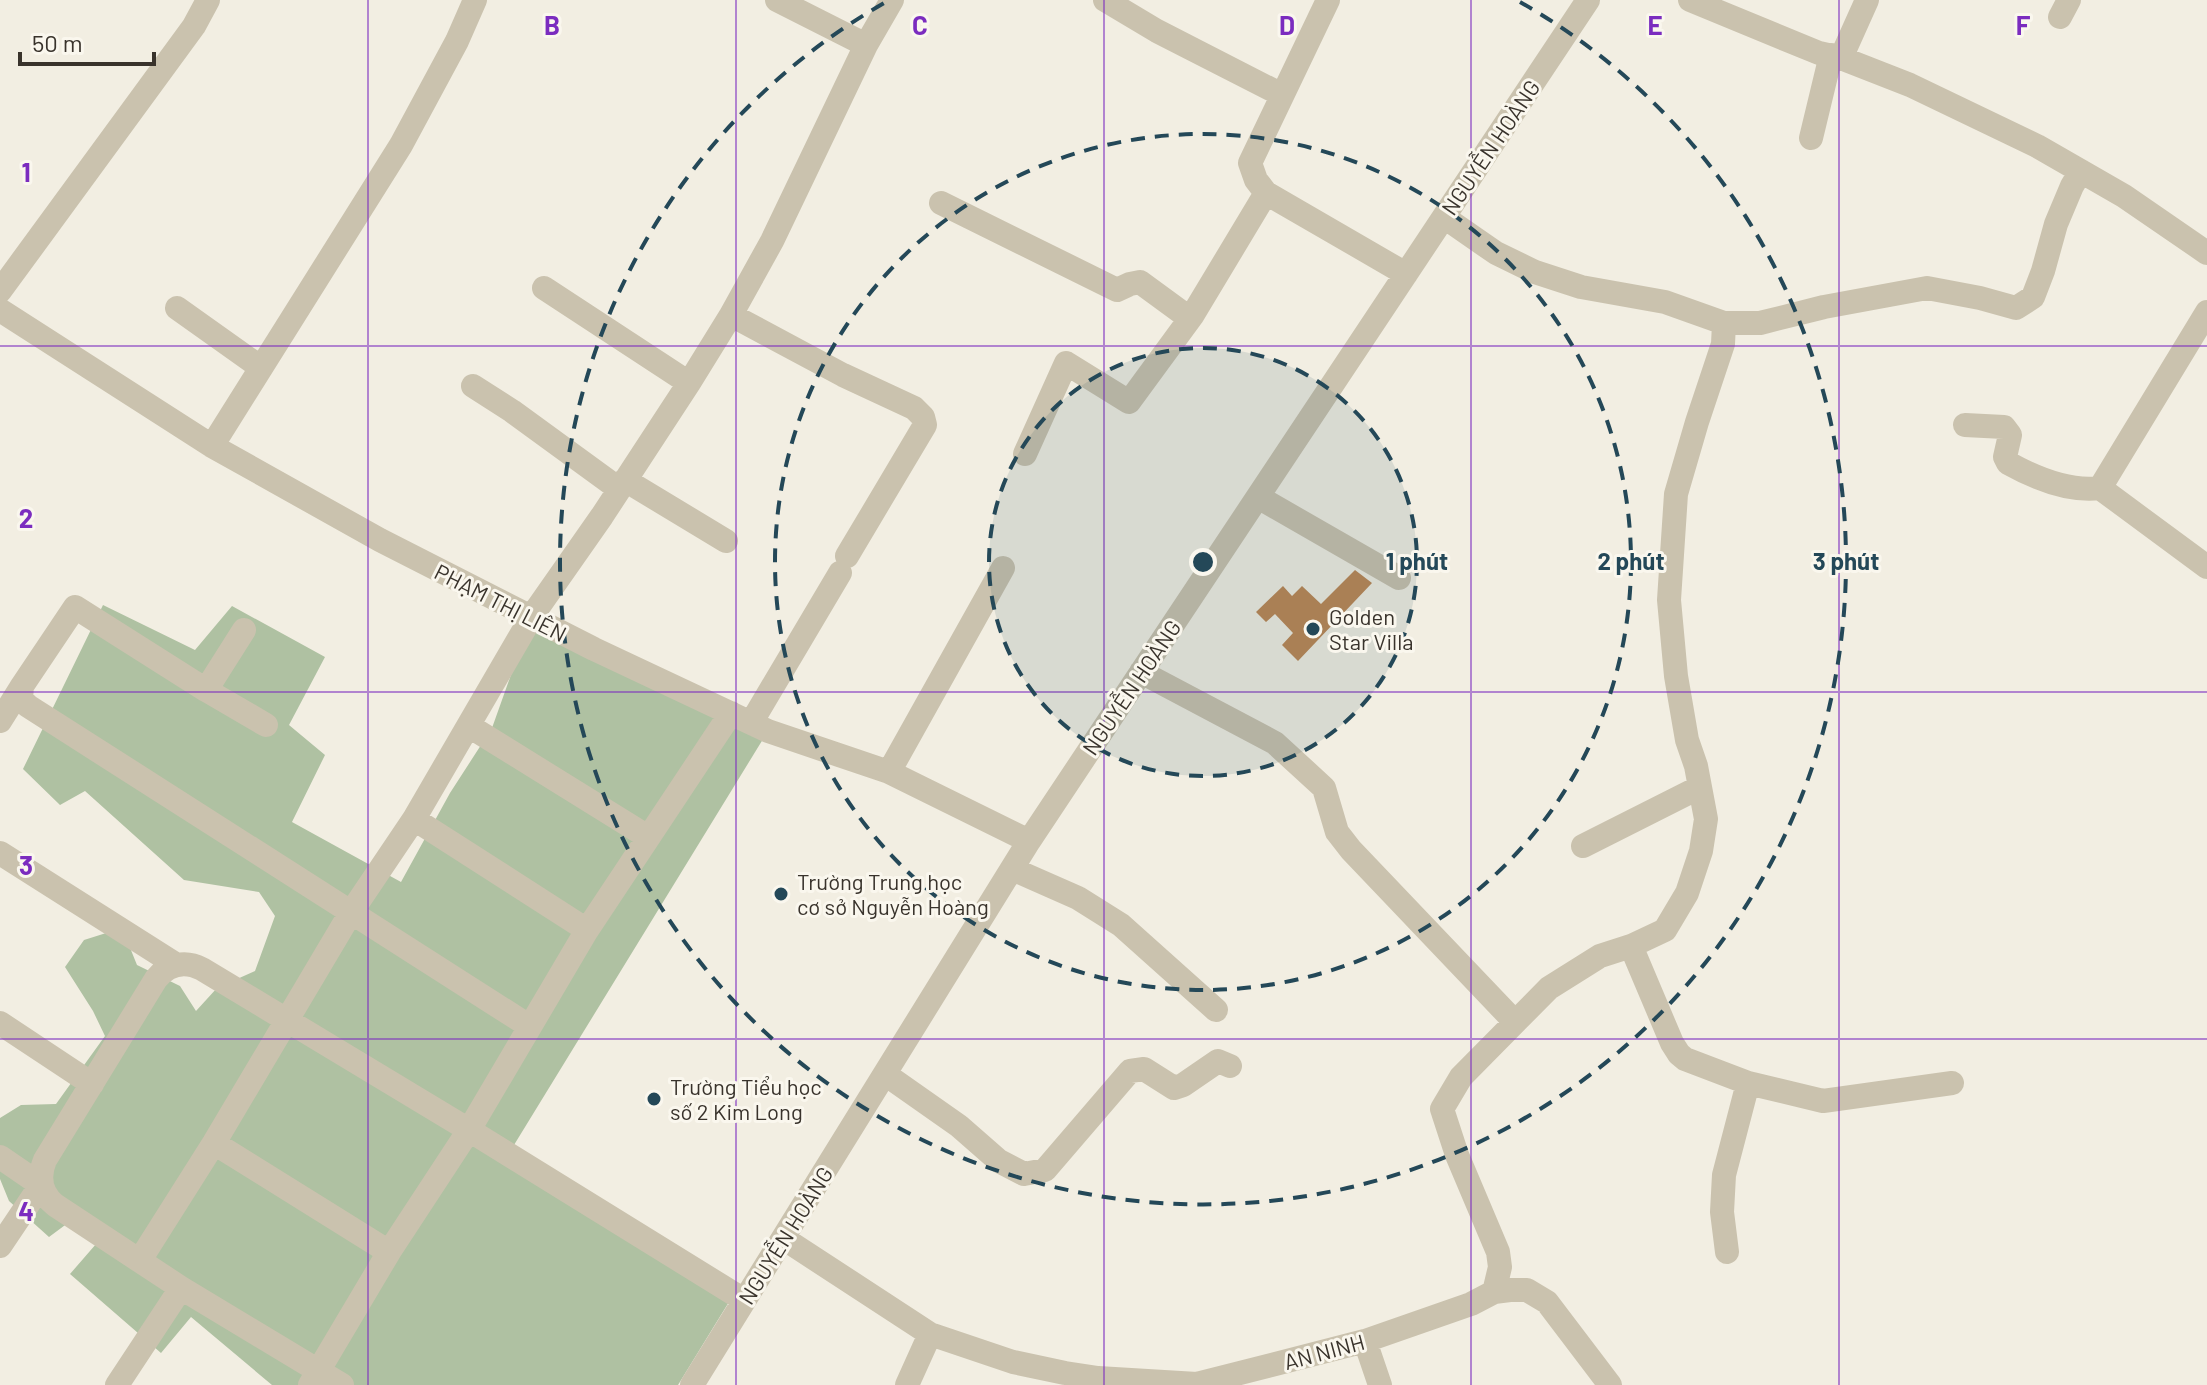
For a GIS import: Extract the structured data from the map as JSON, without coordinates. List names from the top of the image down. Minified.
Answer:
{"streets":{"street":["NGUYỄN HOÀNG","PHẠM THỊ LIÊN","AN NINH"]},"crossings":[["NGUYỄN HOÀNG","PHẠM THỊ LIÊN"],["NGUYỄN HOÀNG","AN NINH"]],"places":["Golden Star Villa","Trường Trung học cơ sở Nguyễn Hoàng","Trường Tiểu học số 2 Kim Long"],"scale_bar":"50 m","grid":{"columns":["B","C","D","E","F"],"rows":["1","2","3","4"]},"rings":["1 phút","2 phút","3 phút"]}
